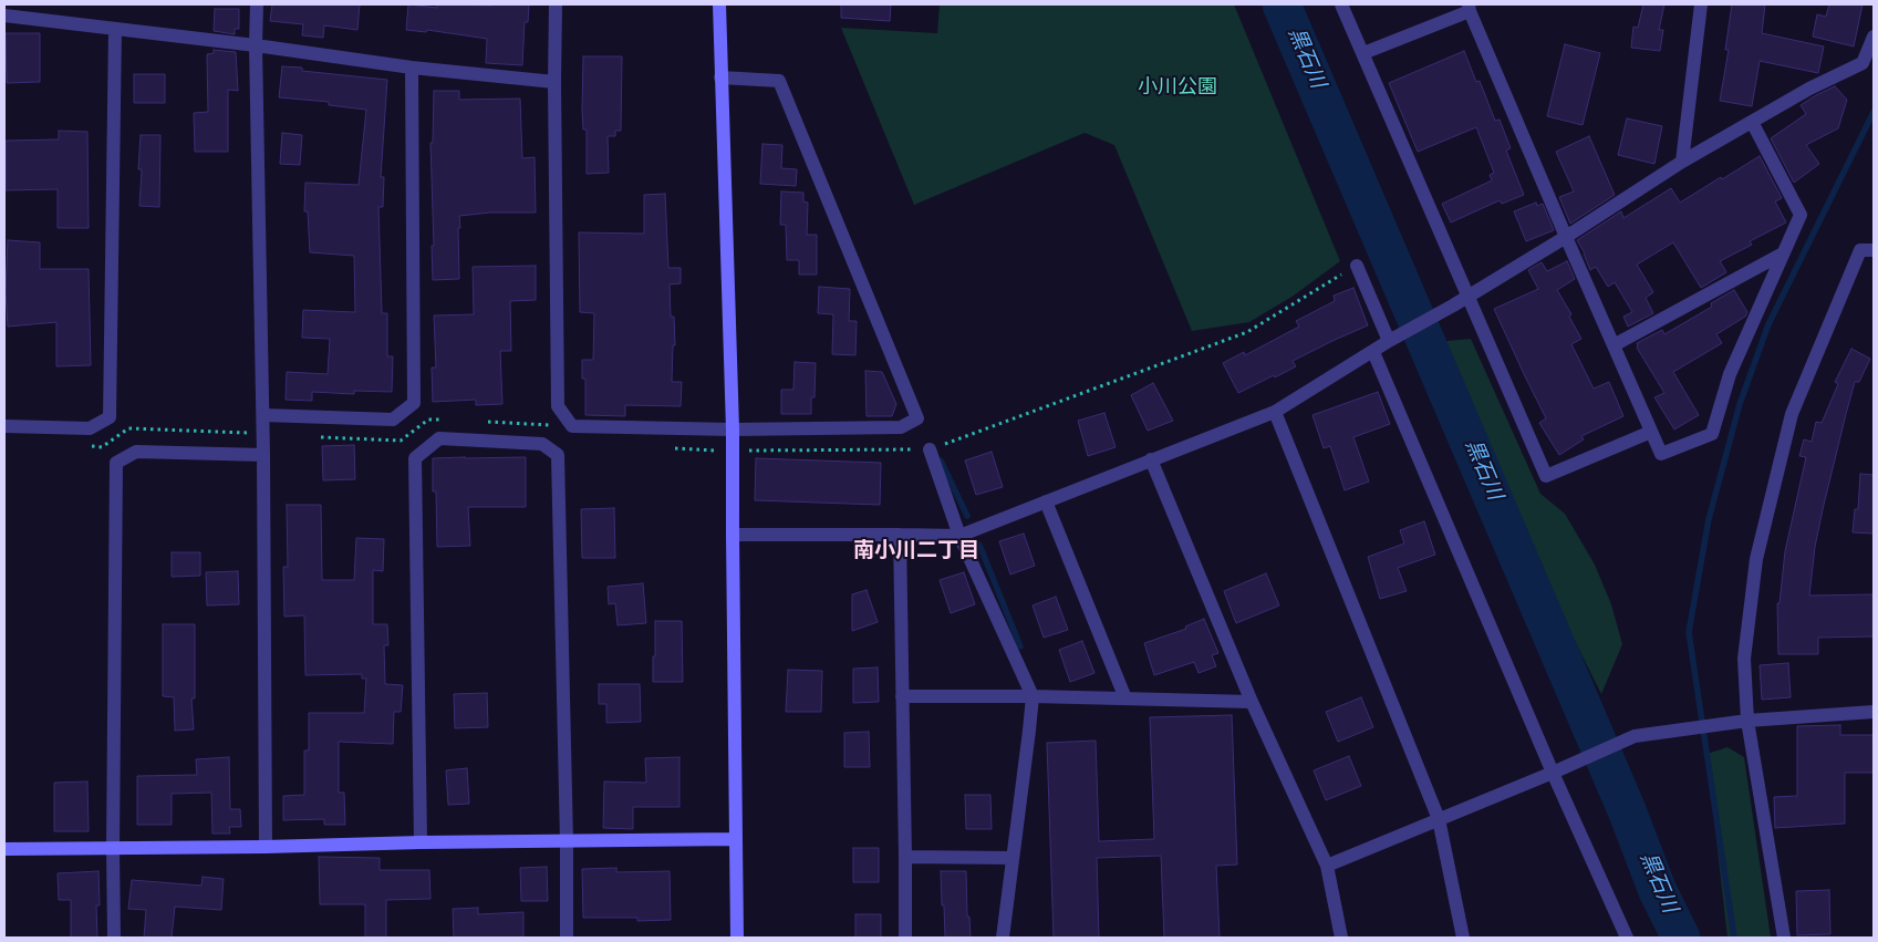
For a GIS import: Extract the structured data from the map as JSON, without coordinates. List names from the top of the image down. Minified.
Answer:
{"districts":["南小川二丁目"],"water":["黒石川"],"parks":["小川公園"]}
